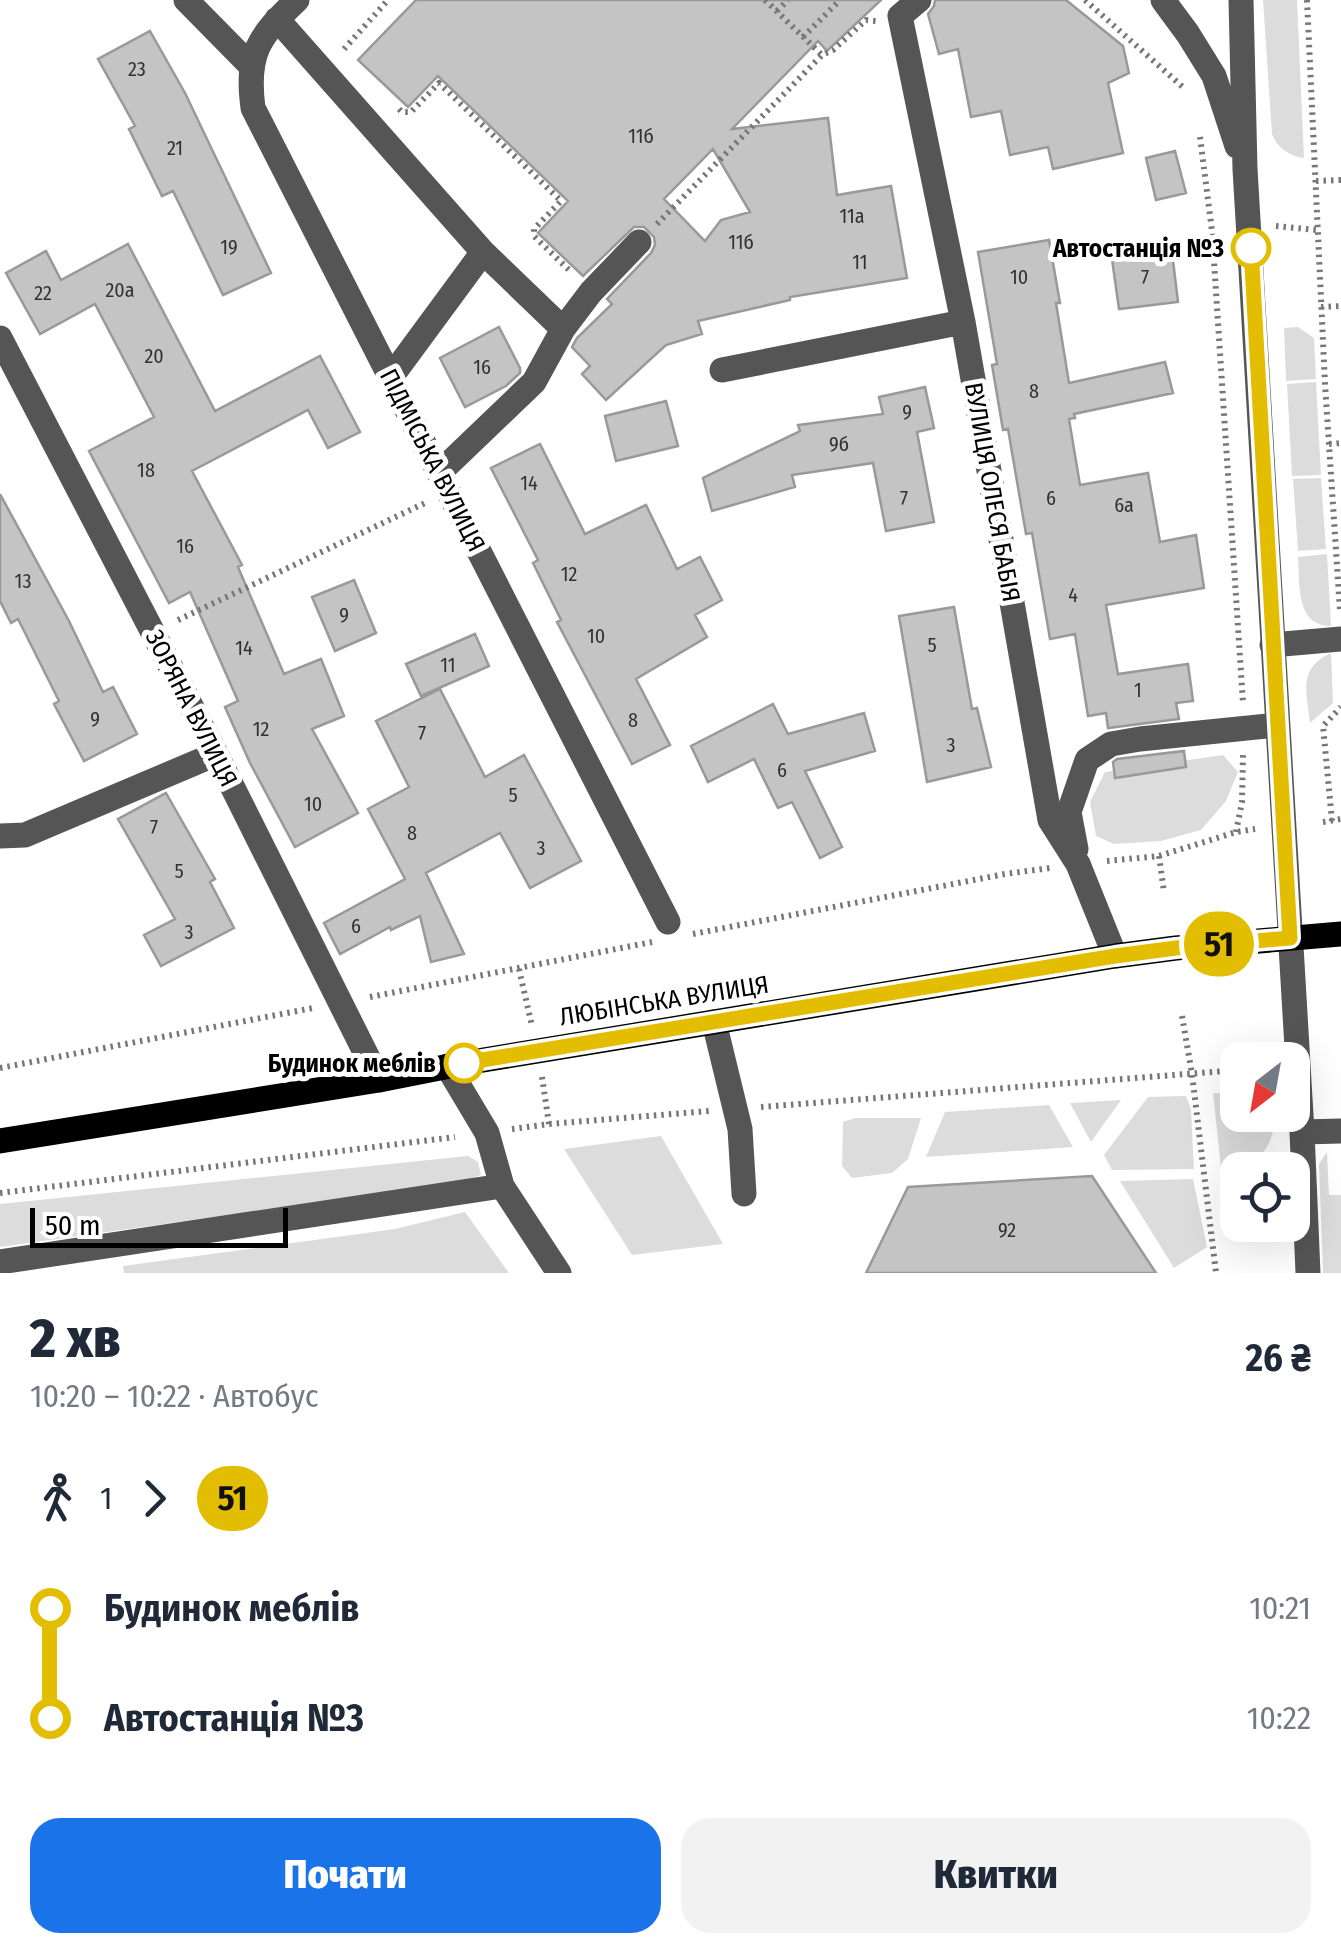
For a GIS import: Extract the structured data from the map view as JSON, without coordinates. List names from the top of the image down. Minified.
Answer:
{"streets":{"main road":["ЛЮБІНСЬКА ВУЛИЦЯ"],"street":["ПІДМІСЬКА ВУЛИЦЯ","ВУЛИЦЯ ОЛЕСЯ БАБІЯ","ЗОРЯНА ВУЛИЦЯ"]},"crossings":[["ВУЛИЦЯ ОЛЕСЯ БАБІЯ","ЛЮБІНСЬКА ВУЛИЦЯ"],["ЗОРЯНА ВУЛИЦЯ","ЛЮБІНСЬКА ВУЛИЦЯ"]],"places":["Автостанція №3","Будинок меблів"],"lines":["bus line 51"],"house_numbers":["23","11б","21","11а","11б","19","11","10","7","20а","22","20","16","8","9","9б","18","14","7","6","6а","16","12","13","4","9","10","5","14","11","1","9","8","12","7","3","6","5","10","7","8","3","5","6","3","92"],"scale_bar":"50 m","north":"bottom left","page":{"on_map":"51","scale":"50 m","heading":["2 хв","10:20 – 10:22 · Автобус","26 ₴"],"legs":["1","51"],"list":[{"name":"Будинок меблів","value":"10:21"},{"name":"Автостанція №3","value":"10:22"}],"buttons":["Почати","Квитки"]}}
